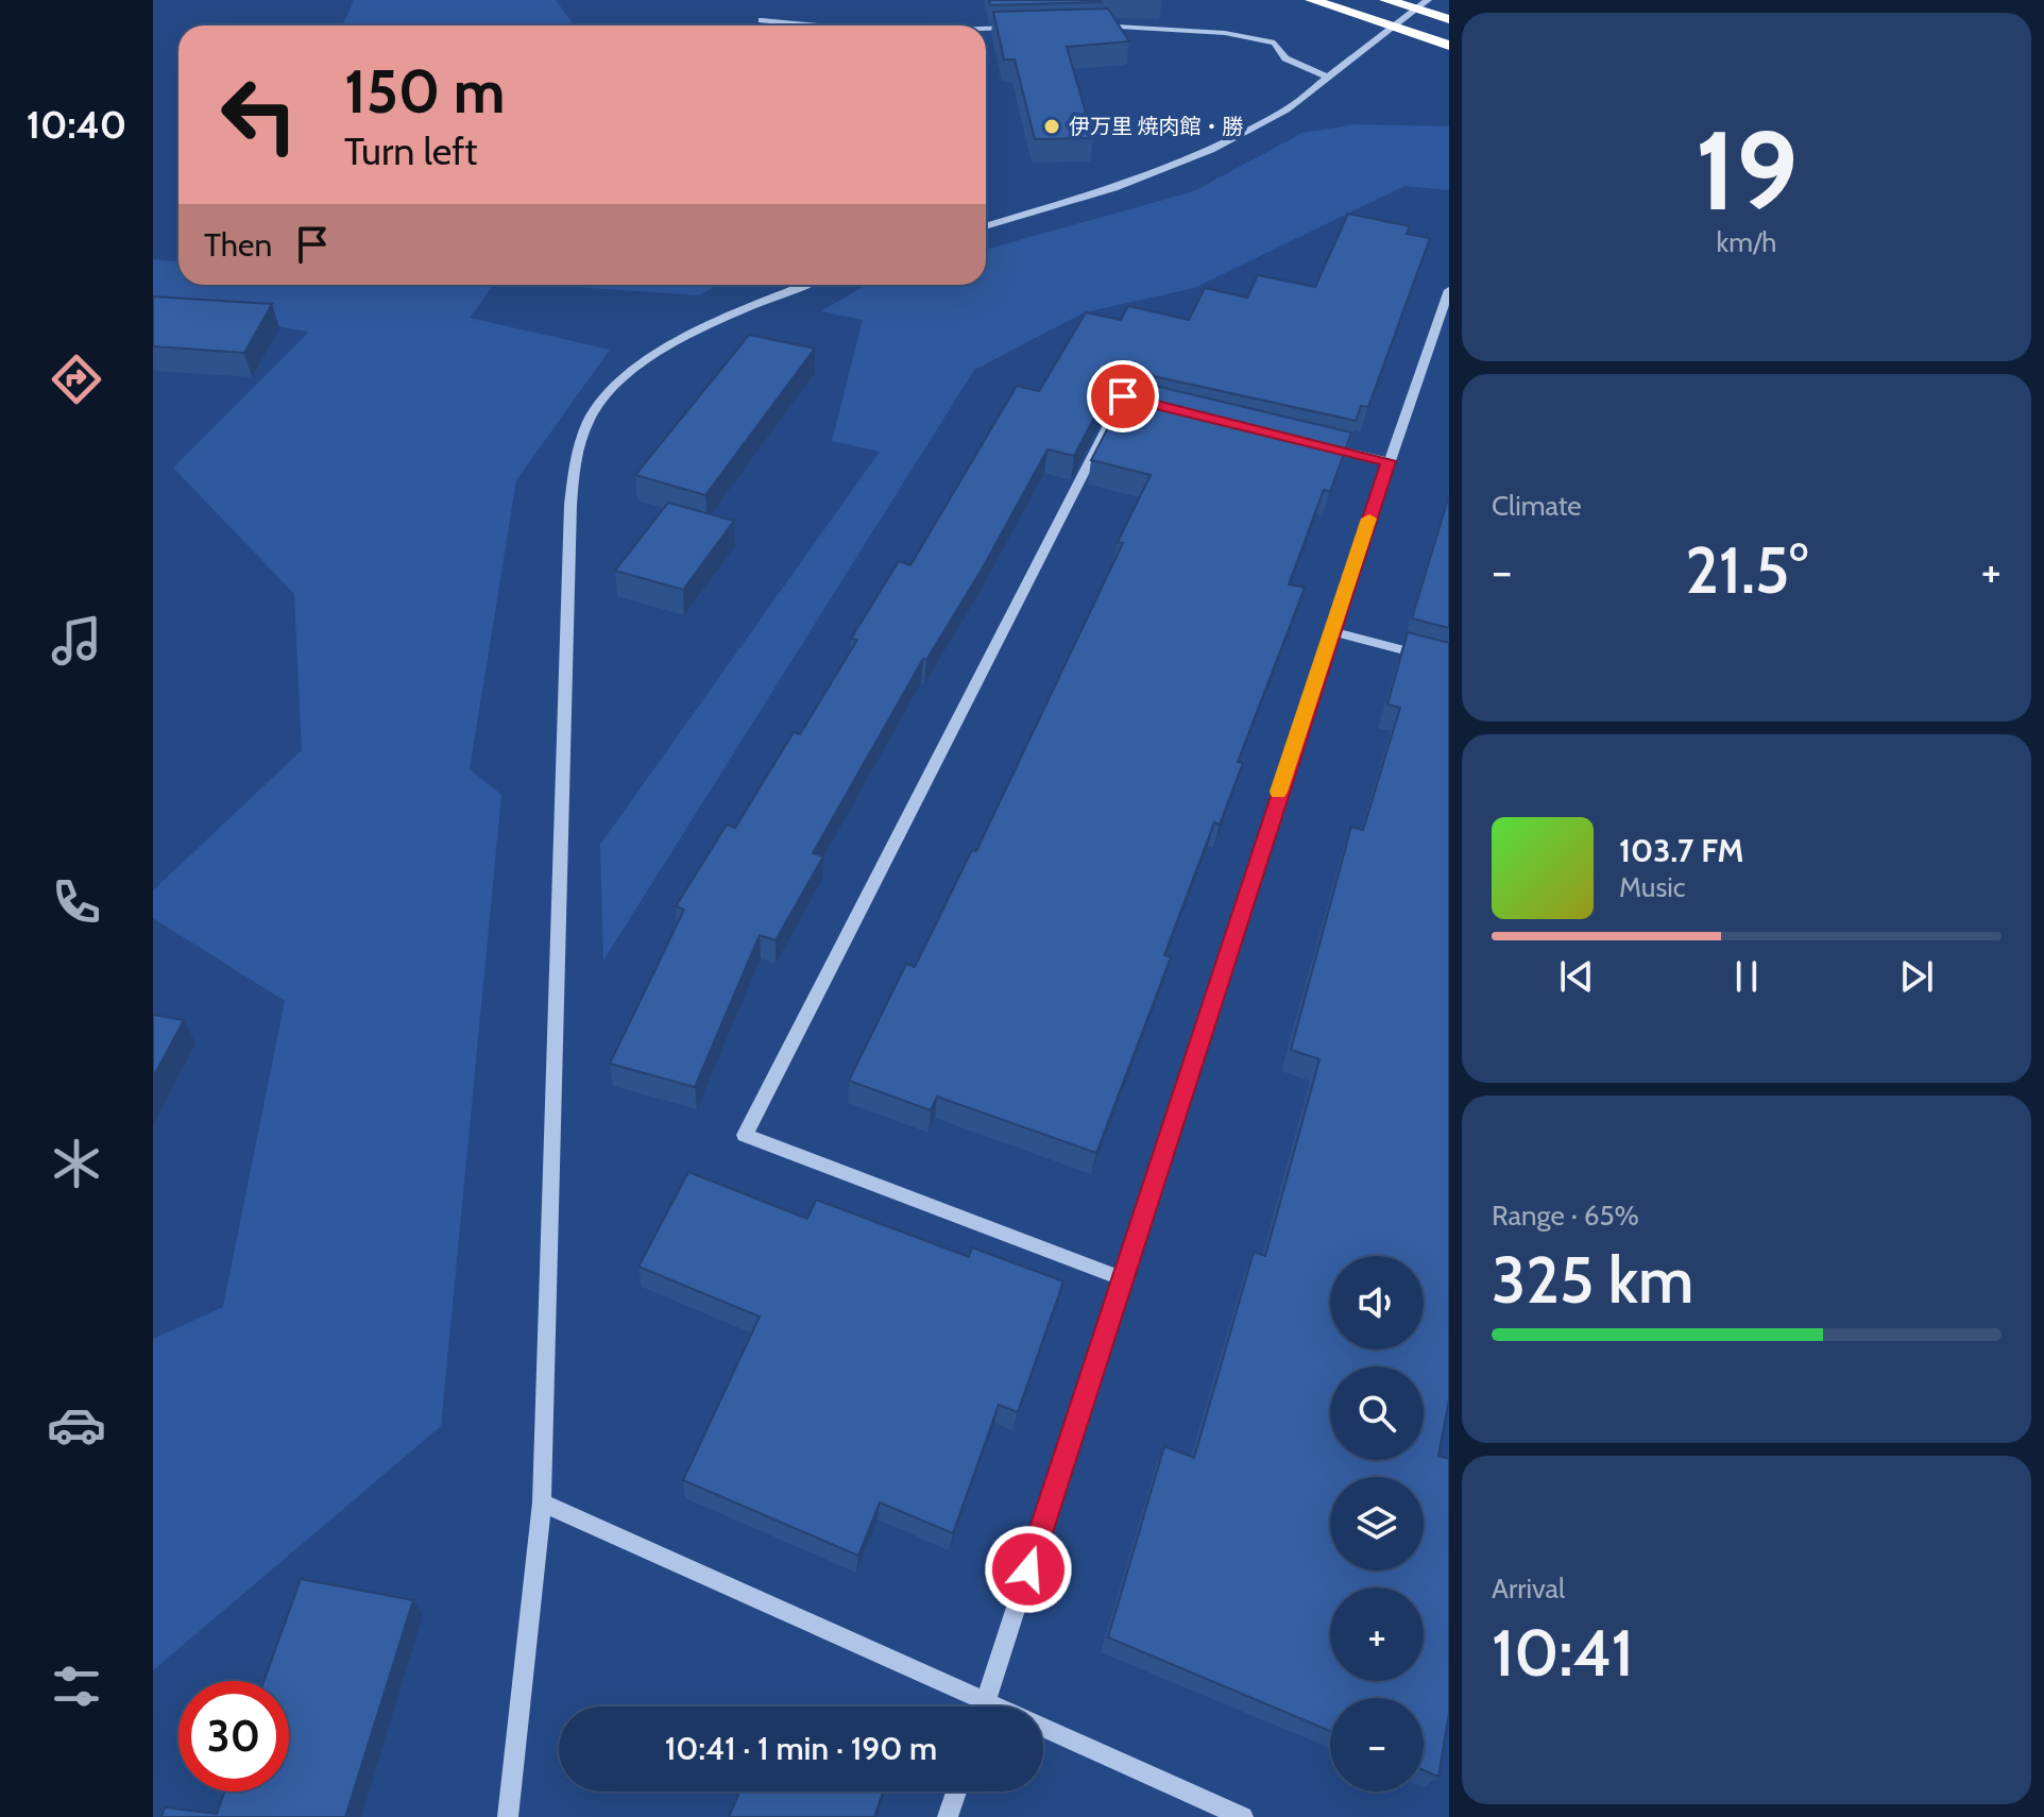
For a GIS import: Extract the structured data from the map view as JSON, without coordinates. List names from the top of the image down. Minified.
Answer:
{"places":["伊万里 焼肉館・勝"],"page":{"tabs":"10:40","tile":[["19","km/h"],"Climate",["Range · 65%","325 km"],["Arrival","10:41"]],"turn":["150 m","Turn left"],"then":"Then","heat":["−","21.5°","+"],"song":["103.7 FM","Music"],"map_buttons":["+","−"],"limit":"30","trip":"10:41 · 1 min · 190 m"}}
